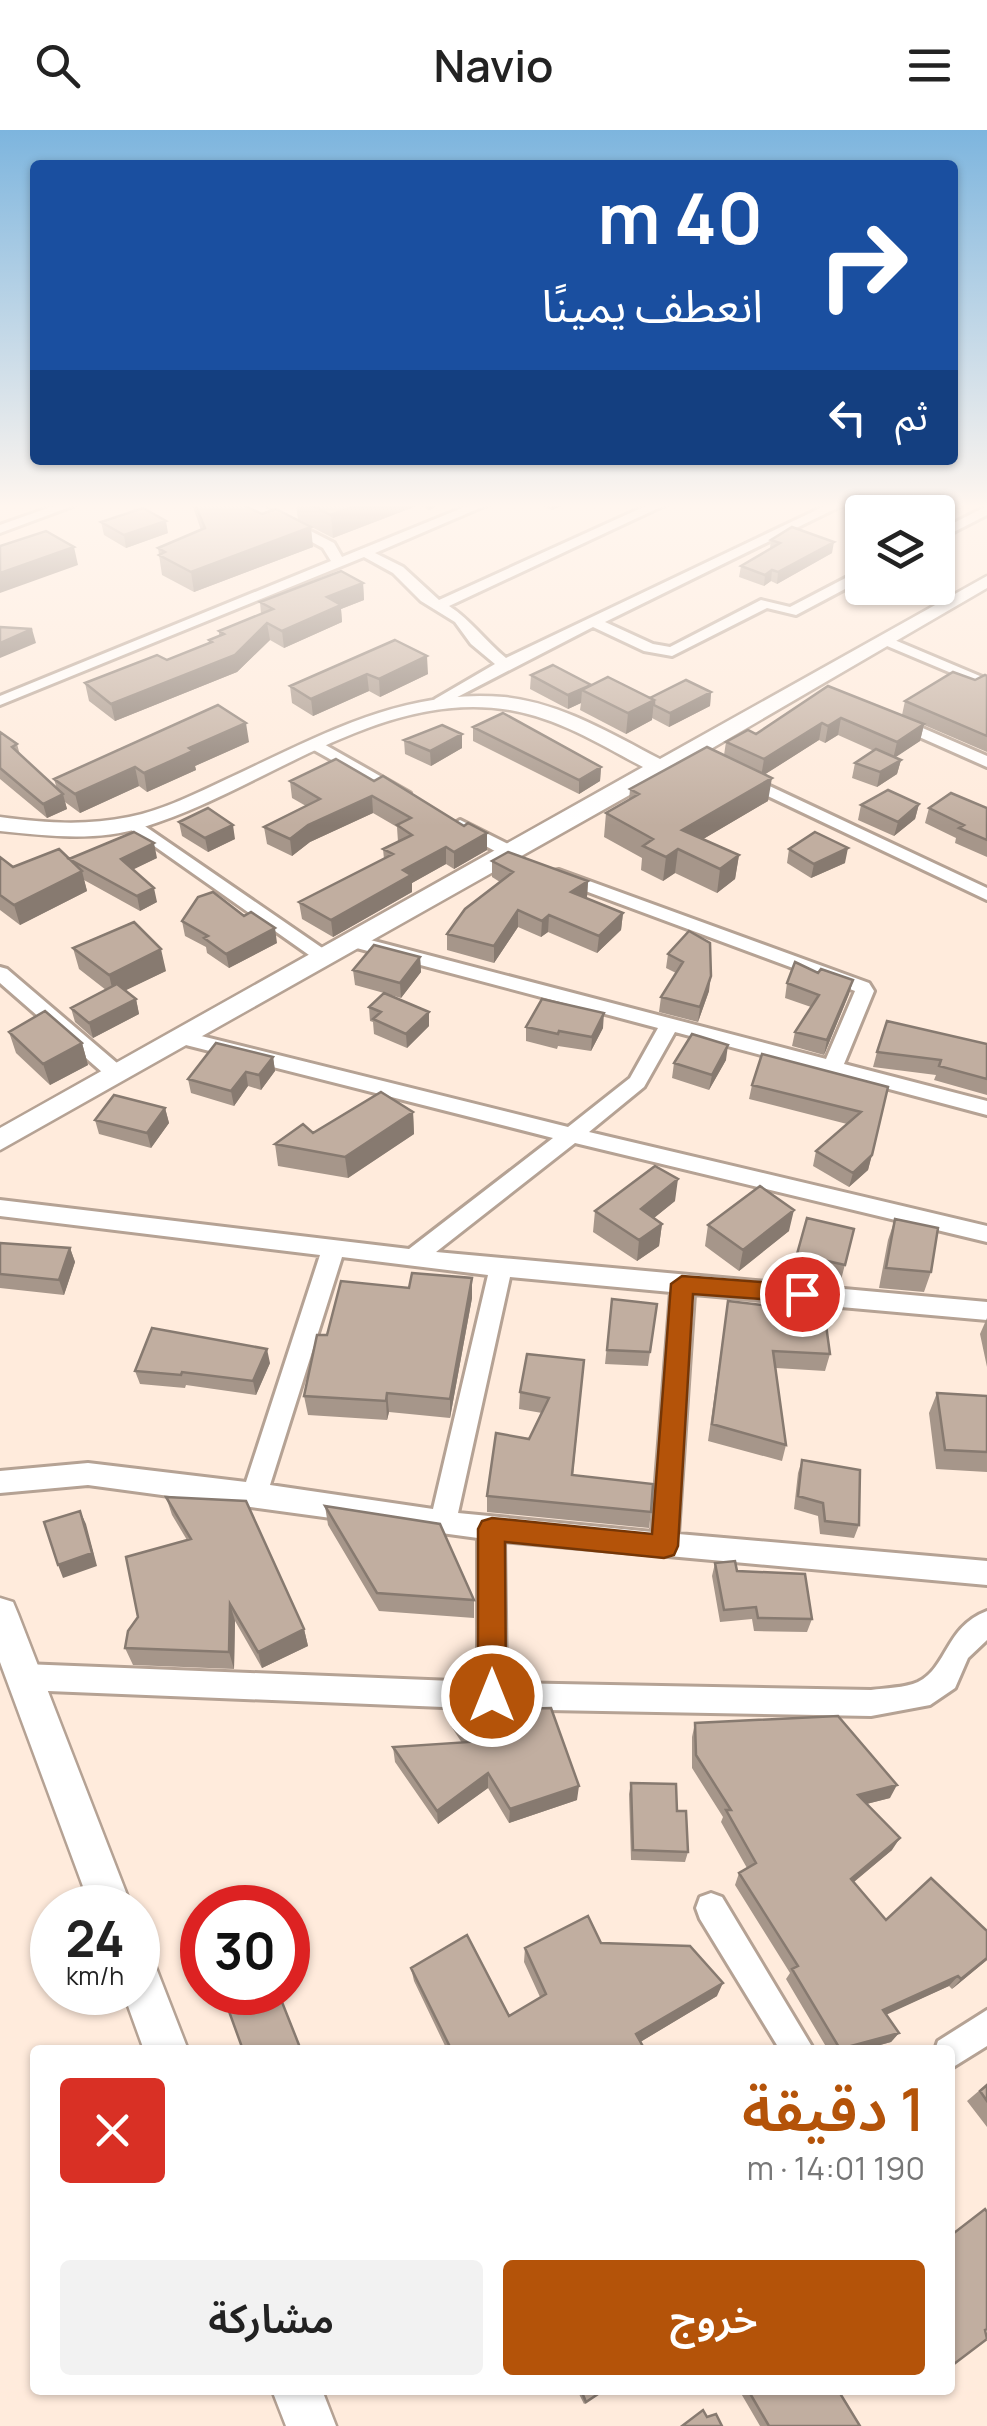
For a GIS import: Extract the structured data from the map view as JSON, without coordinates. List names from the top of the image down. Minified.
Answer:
{"page":{"header":"Navio","turn":["40 m","انعطف يمينًا"],"then":"ثم","speed":"24 km/h","limit":"30","heading":["1 دقيقة","190 m · 14:01"],"buttons":["خروج","مشاركة"]}}
